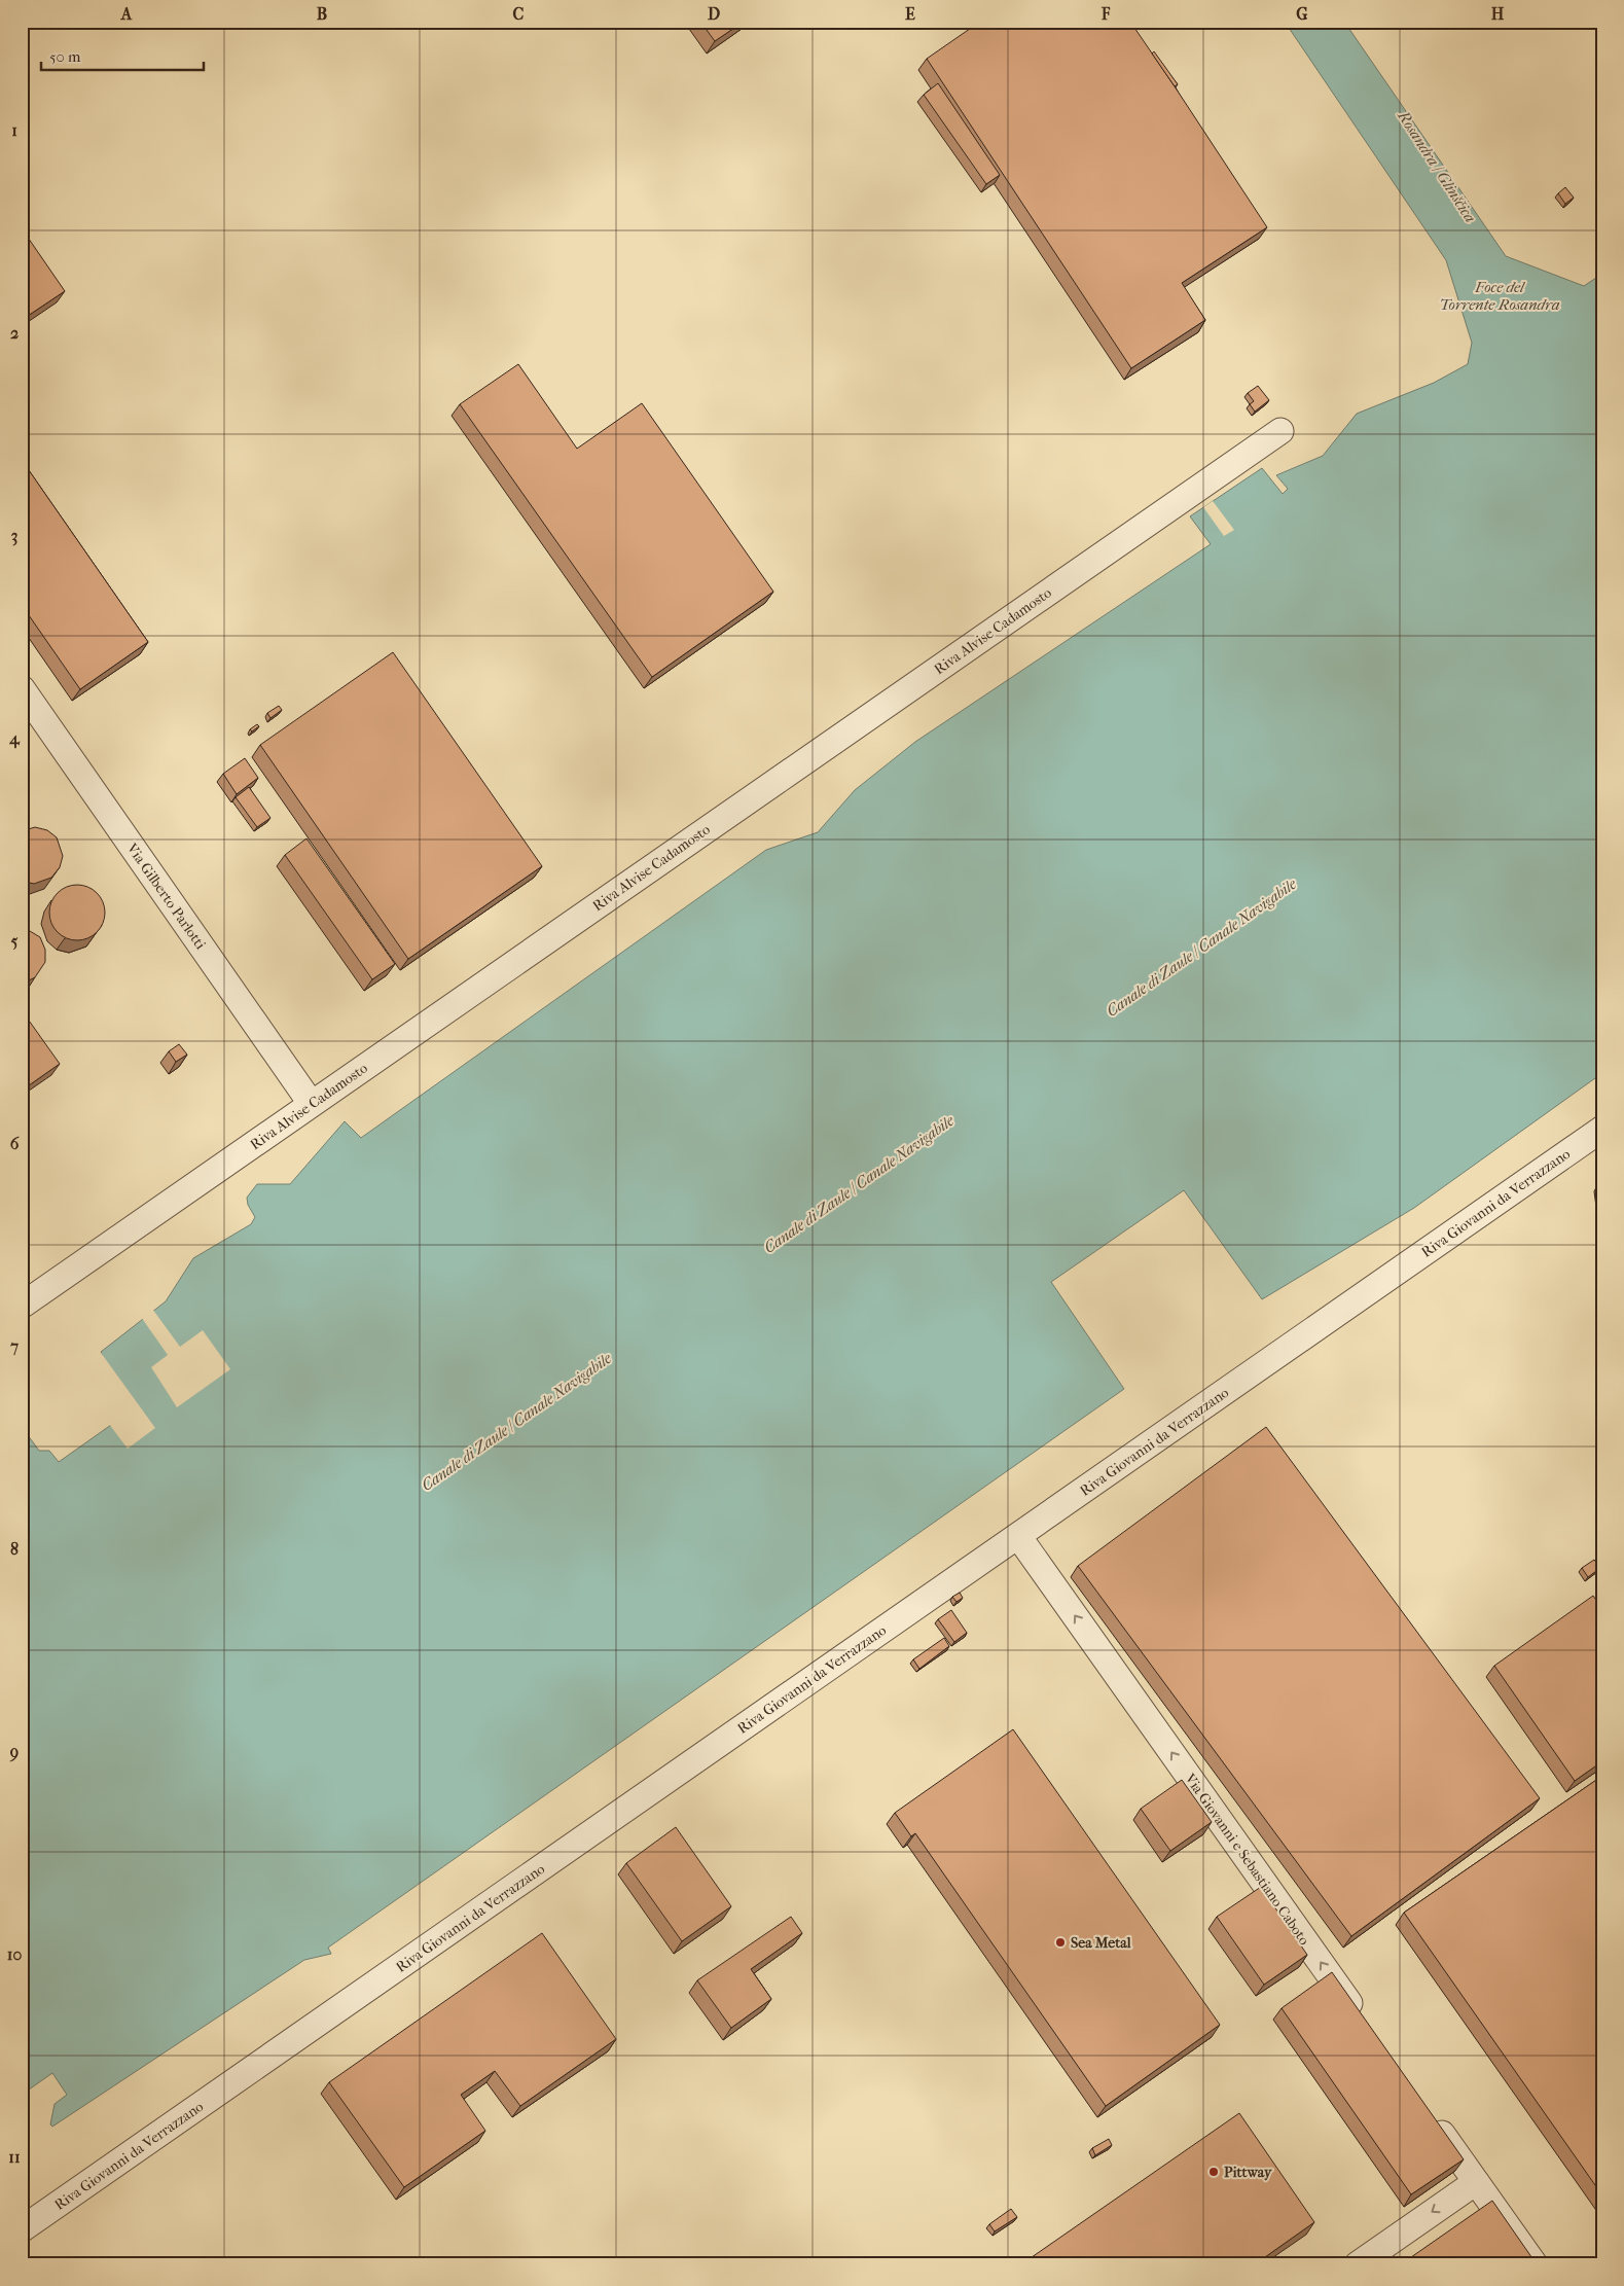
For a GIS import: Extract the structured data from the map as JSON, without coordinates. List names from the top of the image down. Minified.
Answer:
{"streets":{"street":["Riva Alvise Cadamosto","Via Gilberto Parlotti","Riva Giovanni da Verrazzano","Via Giovanni e Sebastiano Caboto"]},"crossings":[["Riva Alvise Cadamosto","Via Gilberto Parlotti"],["Riva Giovanni da Verrazzano","Via Giovanni e Sebastiano Caboto"]],"one_way":["Via Giovanni e Sebastiano Caboto"],"water":["Rosandra / Glinščica","Foce del Torrente Rosandra","Canale di Zaule / Canale Navigabile"],"places":["Sea Metal","Pittway"],"scale_bar":"50 m","grid":{"columns":["A","B","C","D","E","F","G","H"],"rows":["1","2","3","4","5","6","7","8","9","10","11"]}}
